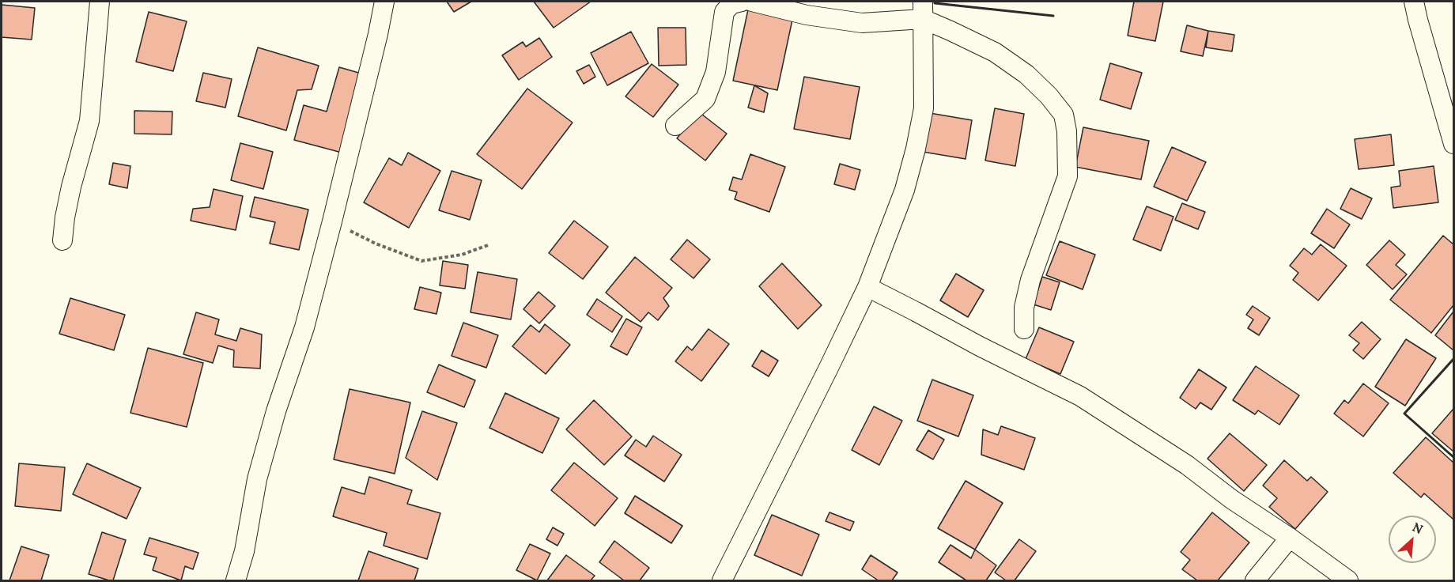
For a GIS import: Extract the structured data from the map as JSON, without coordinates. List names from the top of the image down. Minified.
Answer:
{"north":"top right"}
